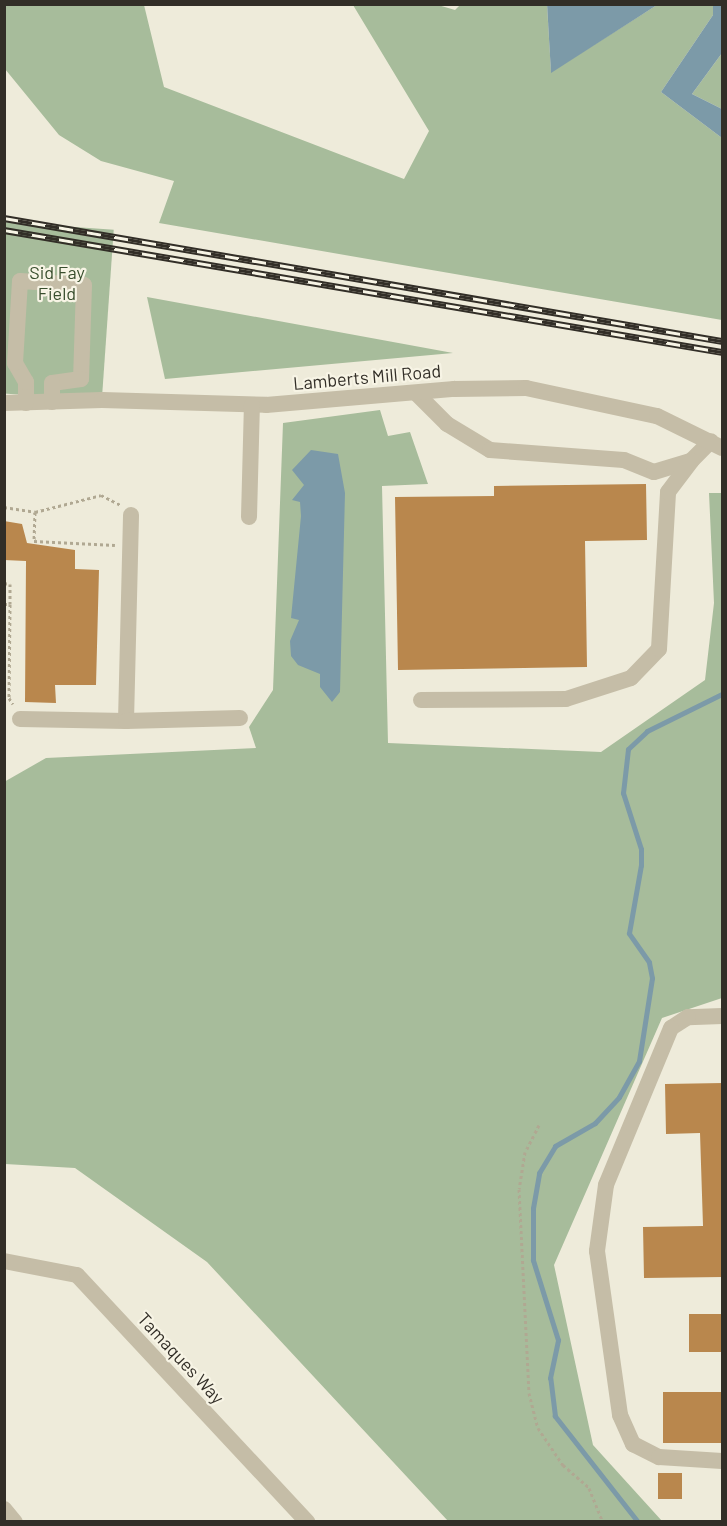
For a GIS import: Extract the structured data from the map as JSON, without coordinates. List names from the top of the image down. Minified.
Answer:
{"streets":{"street":["Lamberts Mill Road","Tamaques Way"]},"parks":["Sid Fay Field"]}
